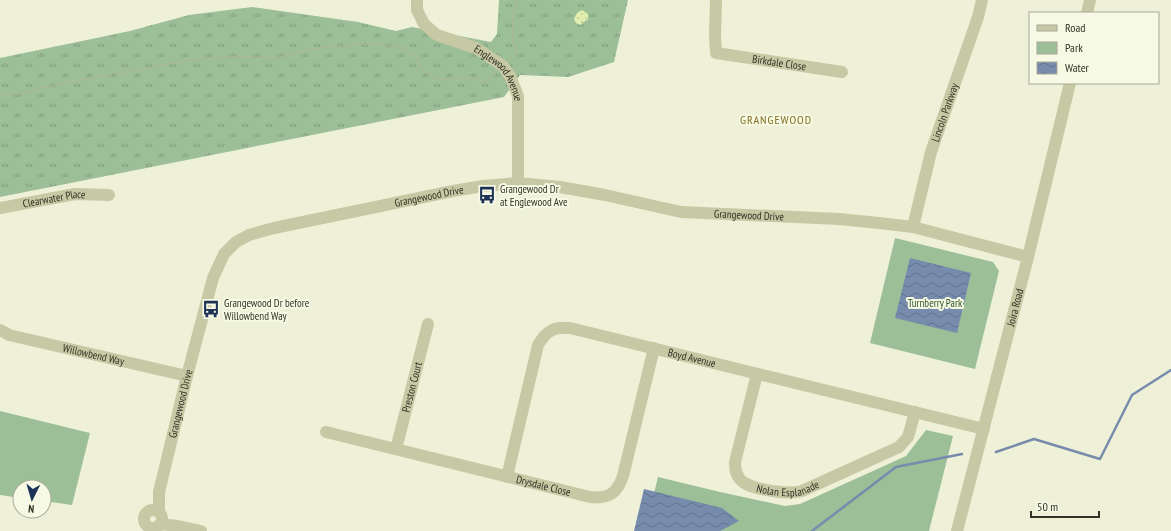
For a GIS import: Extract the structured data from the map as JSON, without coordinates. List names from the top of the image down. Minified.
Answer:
{"streets":{"street":["Birkdale Close","Englewood Avenue","Lincoln Parkway","Grangewood Drive","Clearwater Place","Joira Road","Willowbend Way","Boyd Avenue","Preston Court","Nolan Esplanade","Drysdale Close"]},"crossings":[["Englewood Avenue","Grangewood Drive"],["Lincoln Parkway","Grangewood Drive"],["Grangewood Drive","Joira Road"],["Grangewood Drive","Willowbend Way"],["Joira Road","Boyd Avenue"],["Boyd Avenue","Nolan Esplanade"],["Boyd Avenue","Drysdale Close"],["Preston Court","Drysdale Close"]],"districts":["GRANGEWOOD"],"parks":["Turnberry Park"],"places":{"bus stop":["Grangewood Dr at Englewood Ave","Grangewood Dr before Willowbend Way"]},"legend":["Road","Park","Water"],"scale_bar":"50 m","north":"bottom"}
